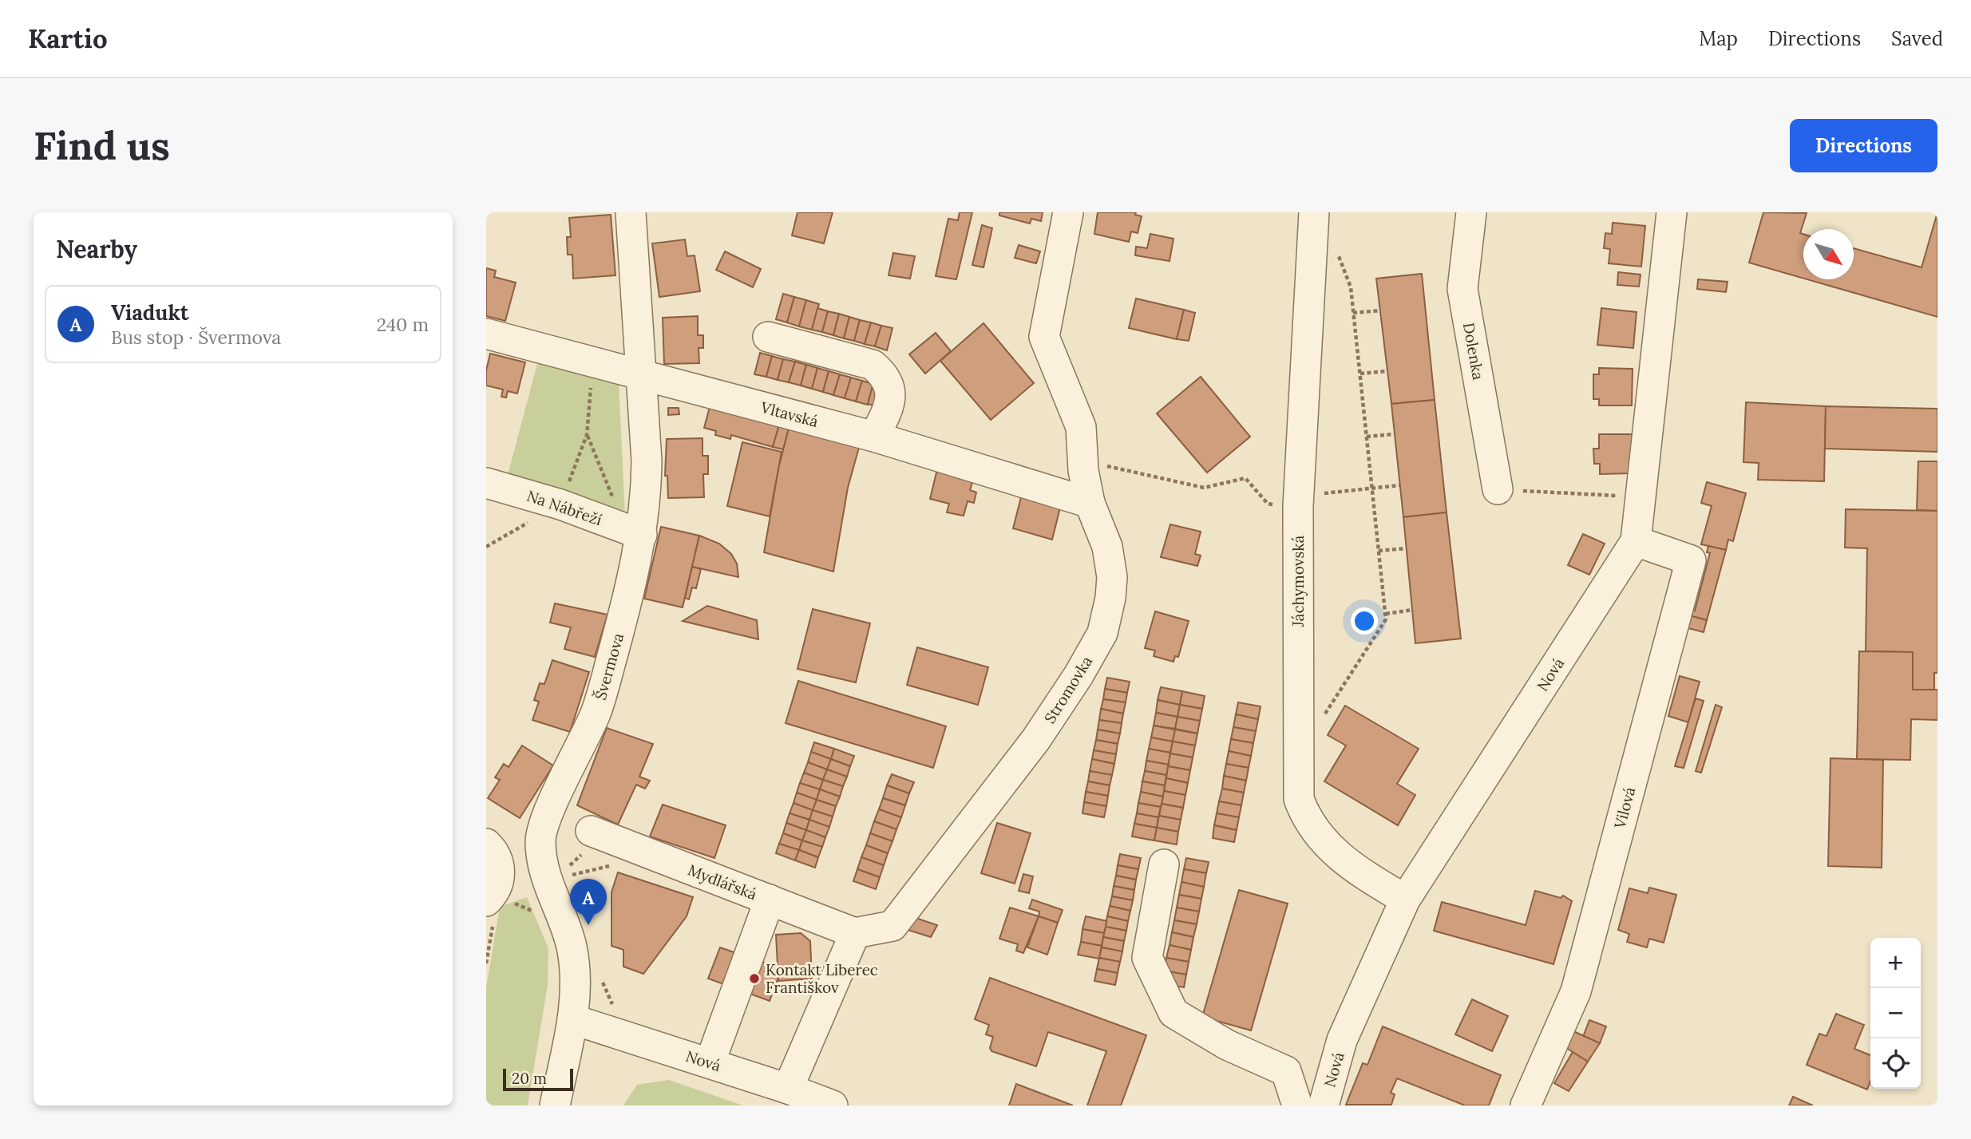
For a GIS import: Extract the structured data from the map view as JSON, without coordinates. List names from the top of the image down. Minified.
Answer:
{"streets":{"street":["Dolenka","Vltavská","Na Nábřeží","Jáchymovská","Švermova","Nová","Stromovka","Vilová","Mydlářská"]},"crossings":[["Vltavská","Švermova"],["Vltavská","Stromovka"],["Na Nábřeží","Švermova"],["Jáchymovská","Nová"],["Švermova","Nová"],["Nová","Vilová"],["Stromovka","Mydlářská"]],"places":["Kontakt Liberec Františkov"],"scale_bar":"20 m","north":"bottom right","page":{"header":"Kartio","nav":["Map","Directions","Saved"],"buttons":"Directions","title":"Find us","heading":"Nearby","list":[{"mark":"A","name":"Viadukt","note":"Bus stop · Švermova","value":"240 m"}],"pins":"A","map_buttons":["+","−"],"scale":"20 m"}}
